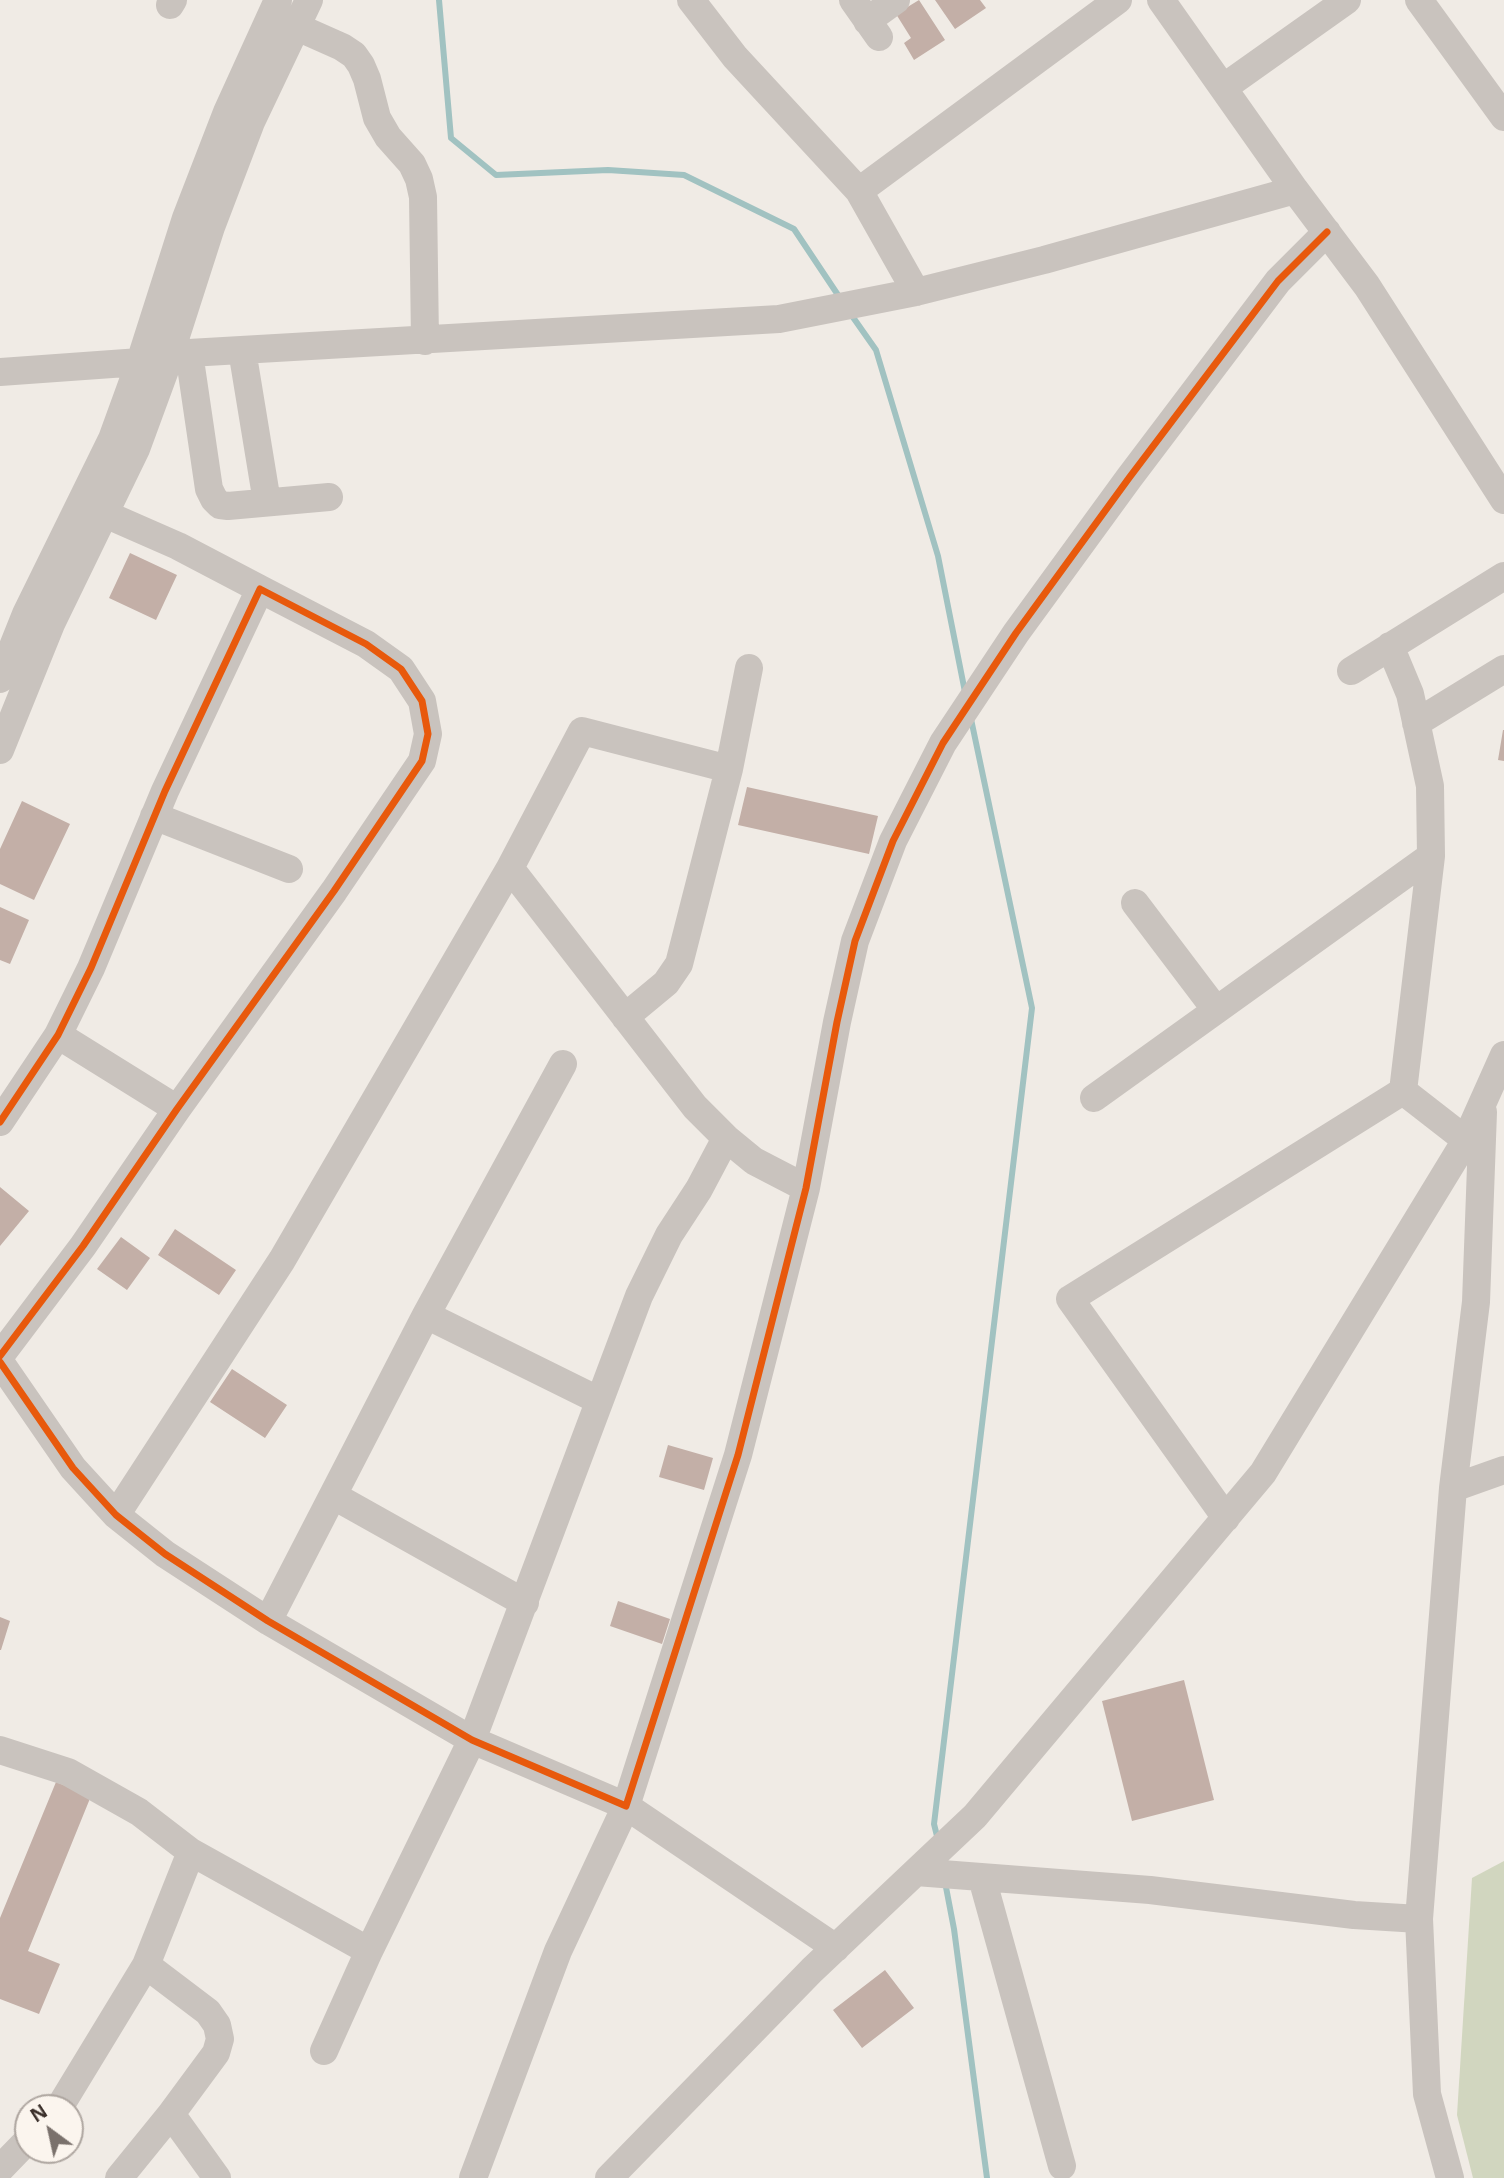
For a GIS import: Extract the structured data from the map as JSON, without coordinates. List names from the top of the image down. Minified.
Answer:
{"north":"top left"}
